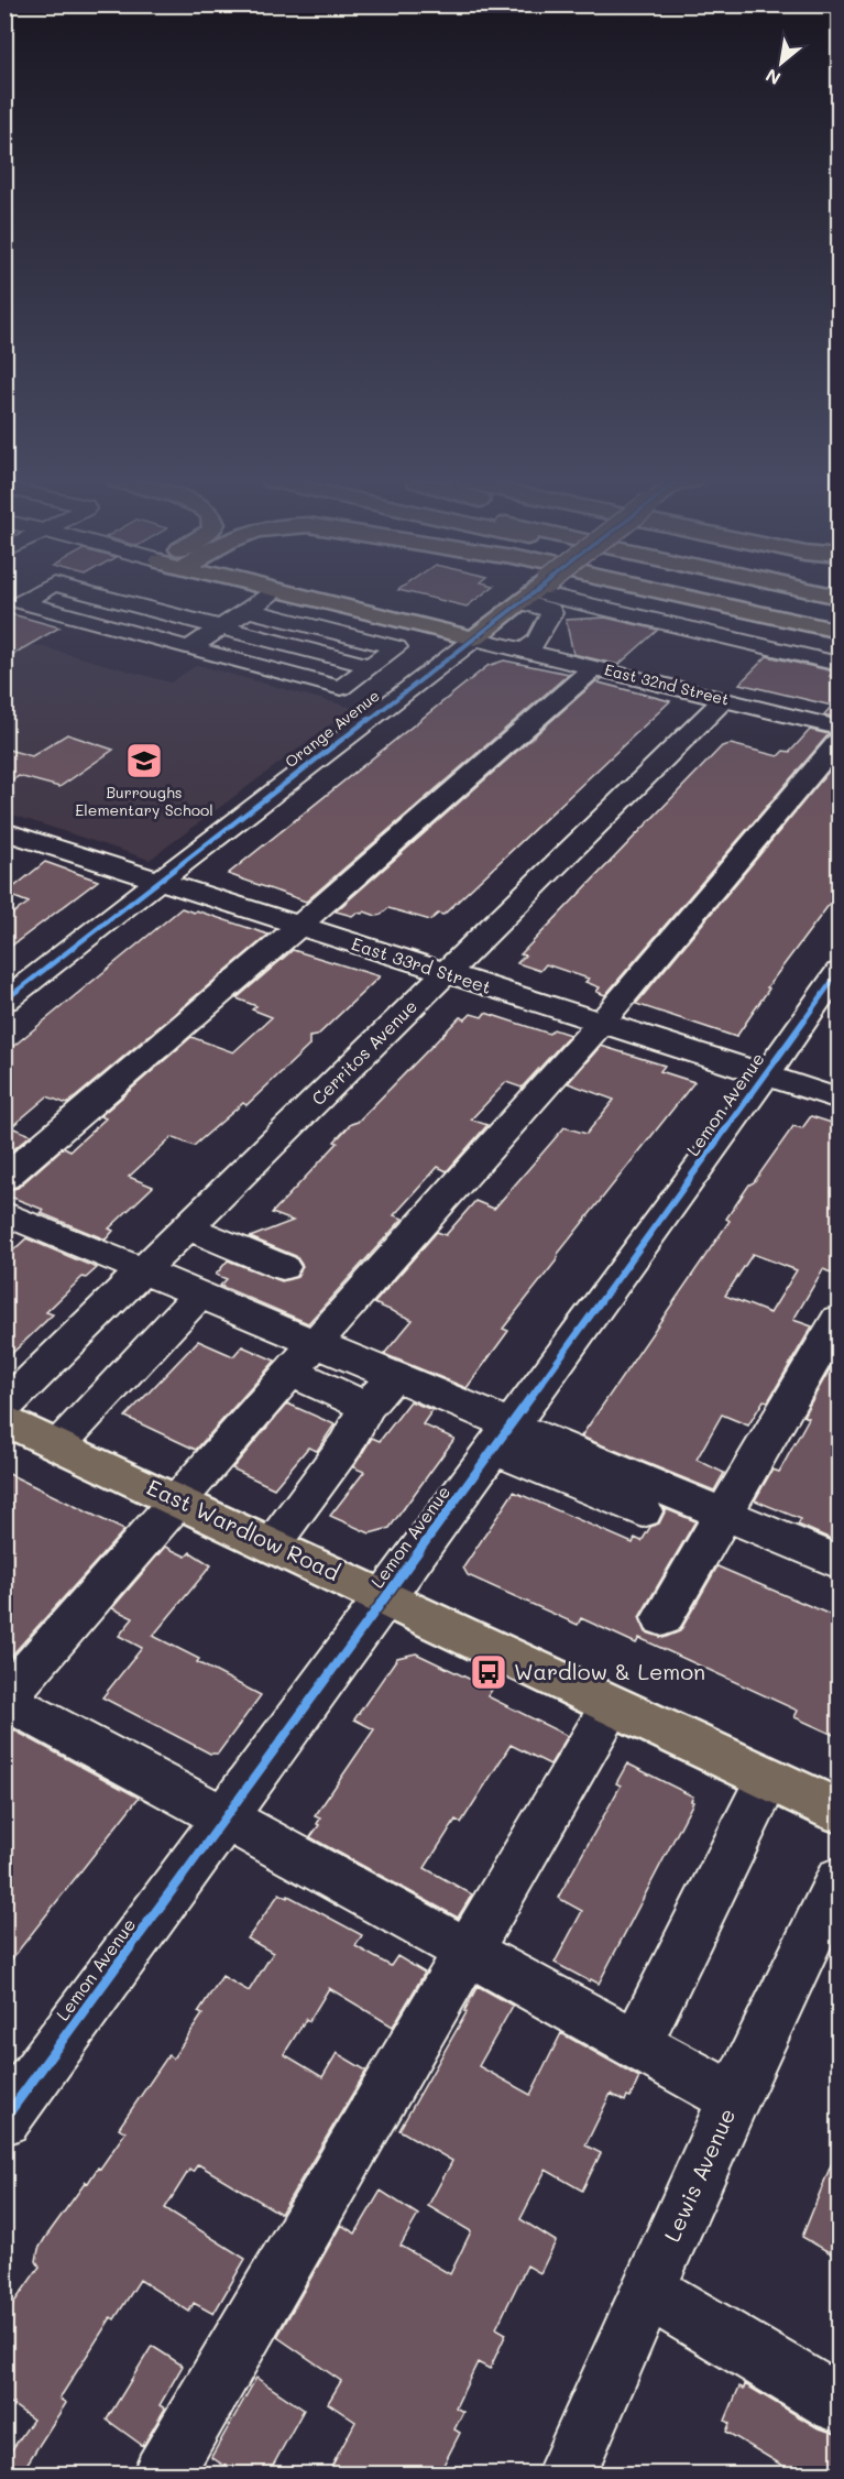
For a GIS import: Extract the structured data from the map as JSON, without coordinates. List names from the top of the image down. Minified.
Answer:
{"streets":{"main road":["East 32nd Street","Orange Avenue","East Wardlow Road"],"street":["East 33rd Street","Cerritos Avenue","Lemon Avenue","Lewis Avenue"]},"crossings":[["East 32nd Street","Orange Avenue"],["East 32nd Street","Cerritos Avenue"],["Orange Avenue","East 33rd Street"],["East 33rd Street","Cerritos Avenue"],["East 33rd Street","Lemon Avenue"],["Lemon Avenue","East Wardlow Road"]],"places":{"school or university":["Burroughs Elementary School"],"bus stop":["Wardlow & Lemon"]},"north":"bottom left"}
